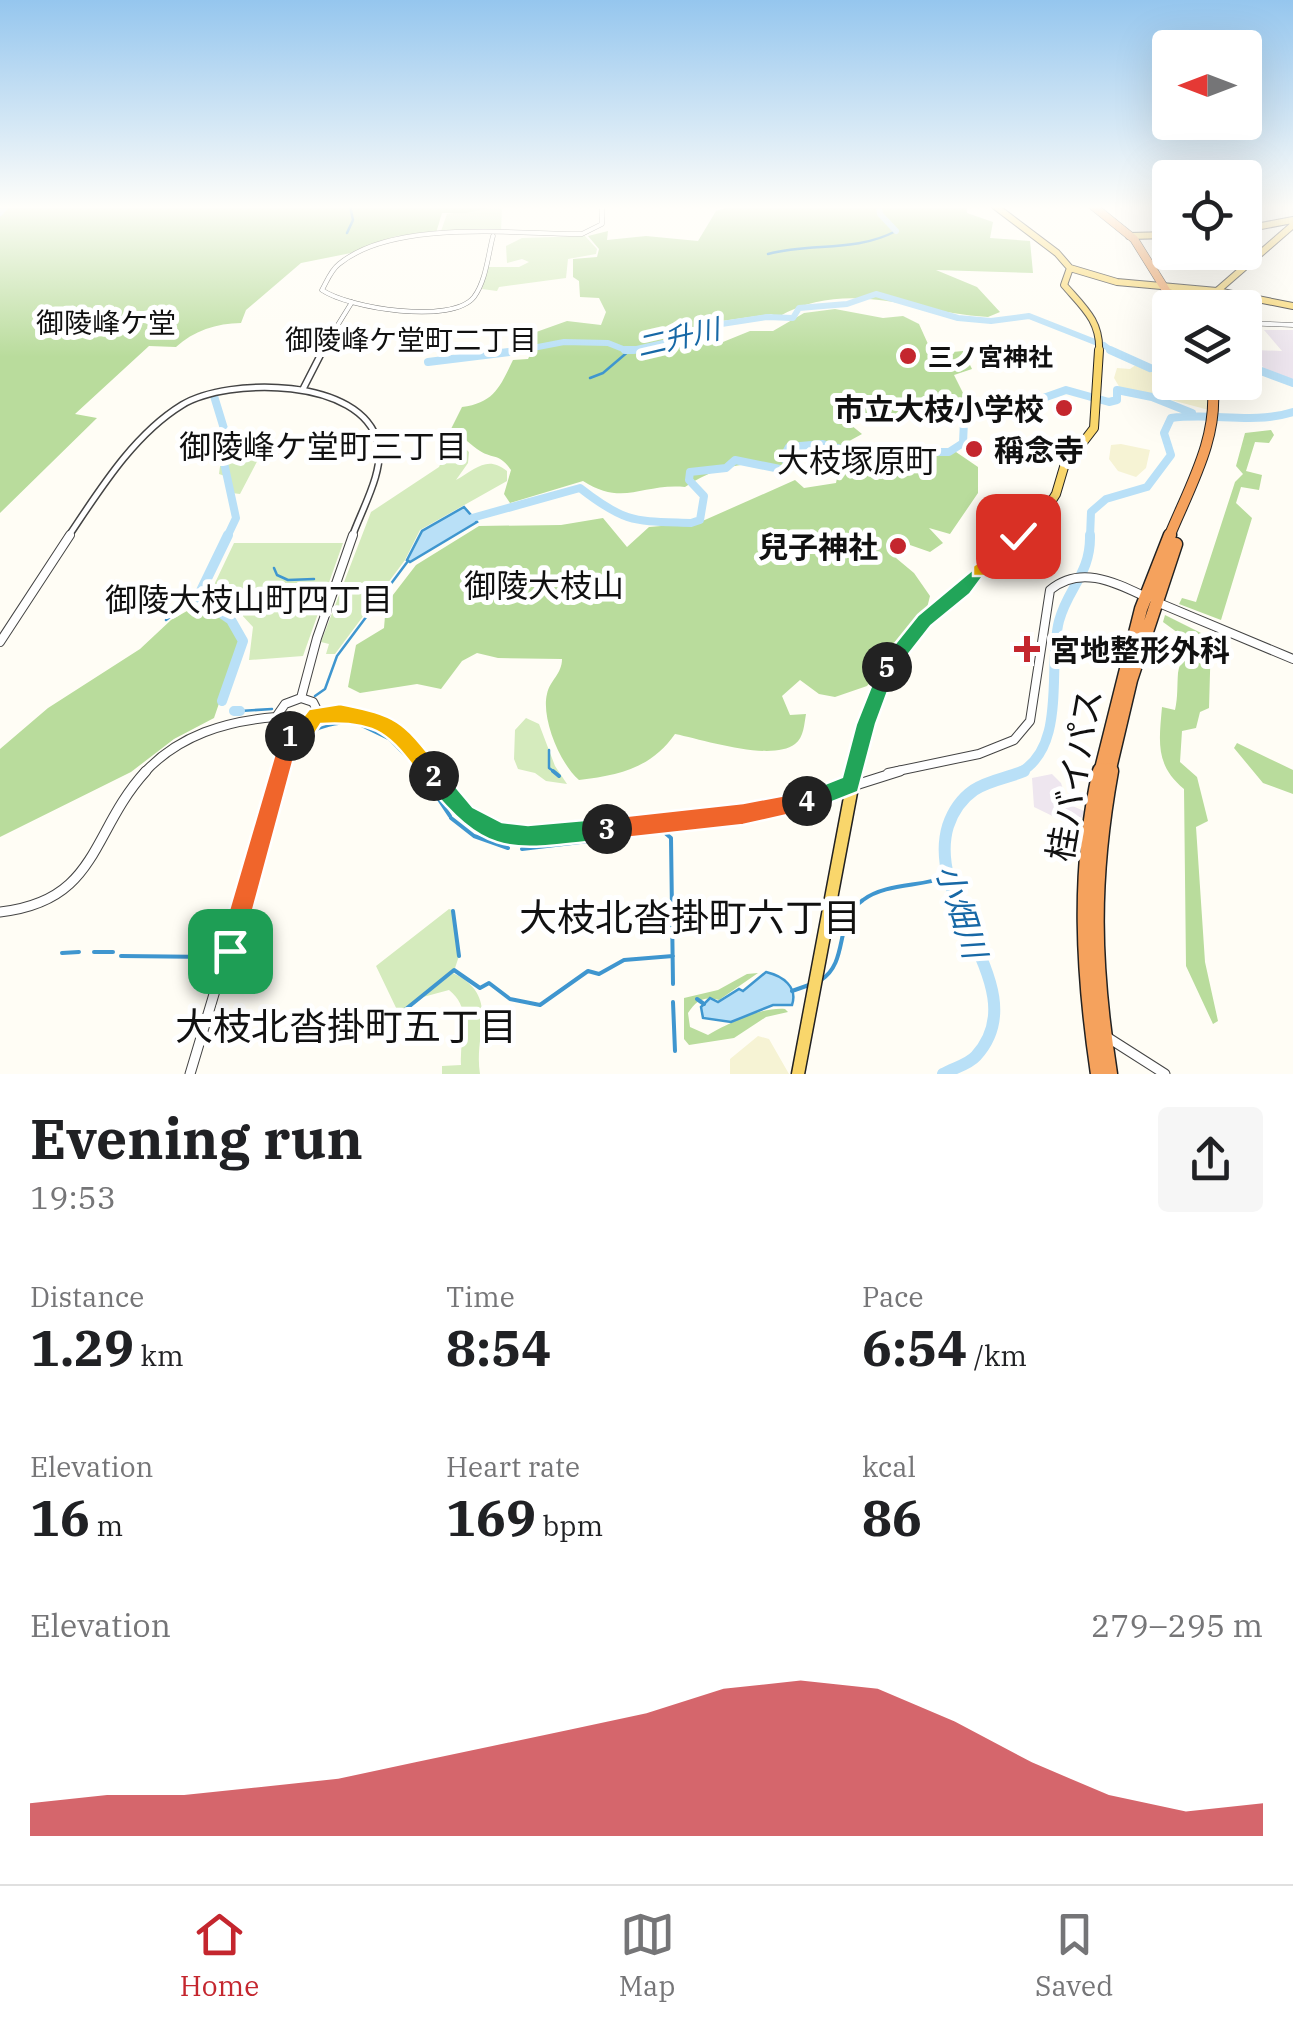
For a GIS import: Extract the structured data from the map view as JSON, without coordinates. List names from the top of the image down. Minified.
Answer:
{"streets":{"highway":["桂バイパス"]},"districts":["御陵峰ケ堂","御陵峰ケ堂町二丁目","御陵峰ケ堂町三丁目","大枝塚原町","御陵大枝山","御陵大枝山町四丁目","大枝北沓掛町六丁目","大枝北沓掛町五丁目"],"water":["二升川","小畑川"],"places":{"other":["三ノ宮神社","市立大枝小学校","稱念寺","兒子神社"],"health":["宮地整形外科"]},"north":"left","page":{"pins":["5","1","2","4","3"],"heading":["Evening run","19:53"],"stats":[["Distance","1.29 km"],["Time","8:54"],["Pace","6:54 /km"],["Elevation","16 m"],["Heart rate","169 bpm"],["kcal","86"]],"chart":["Elevation","279–295 m"],"tabs":["Home","Map","Saved"]}}
